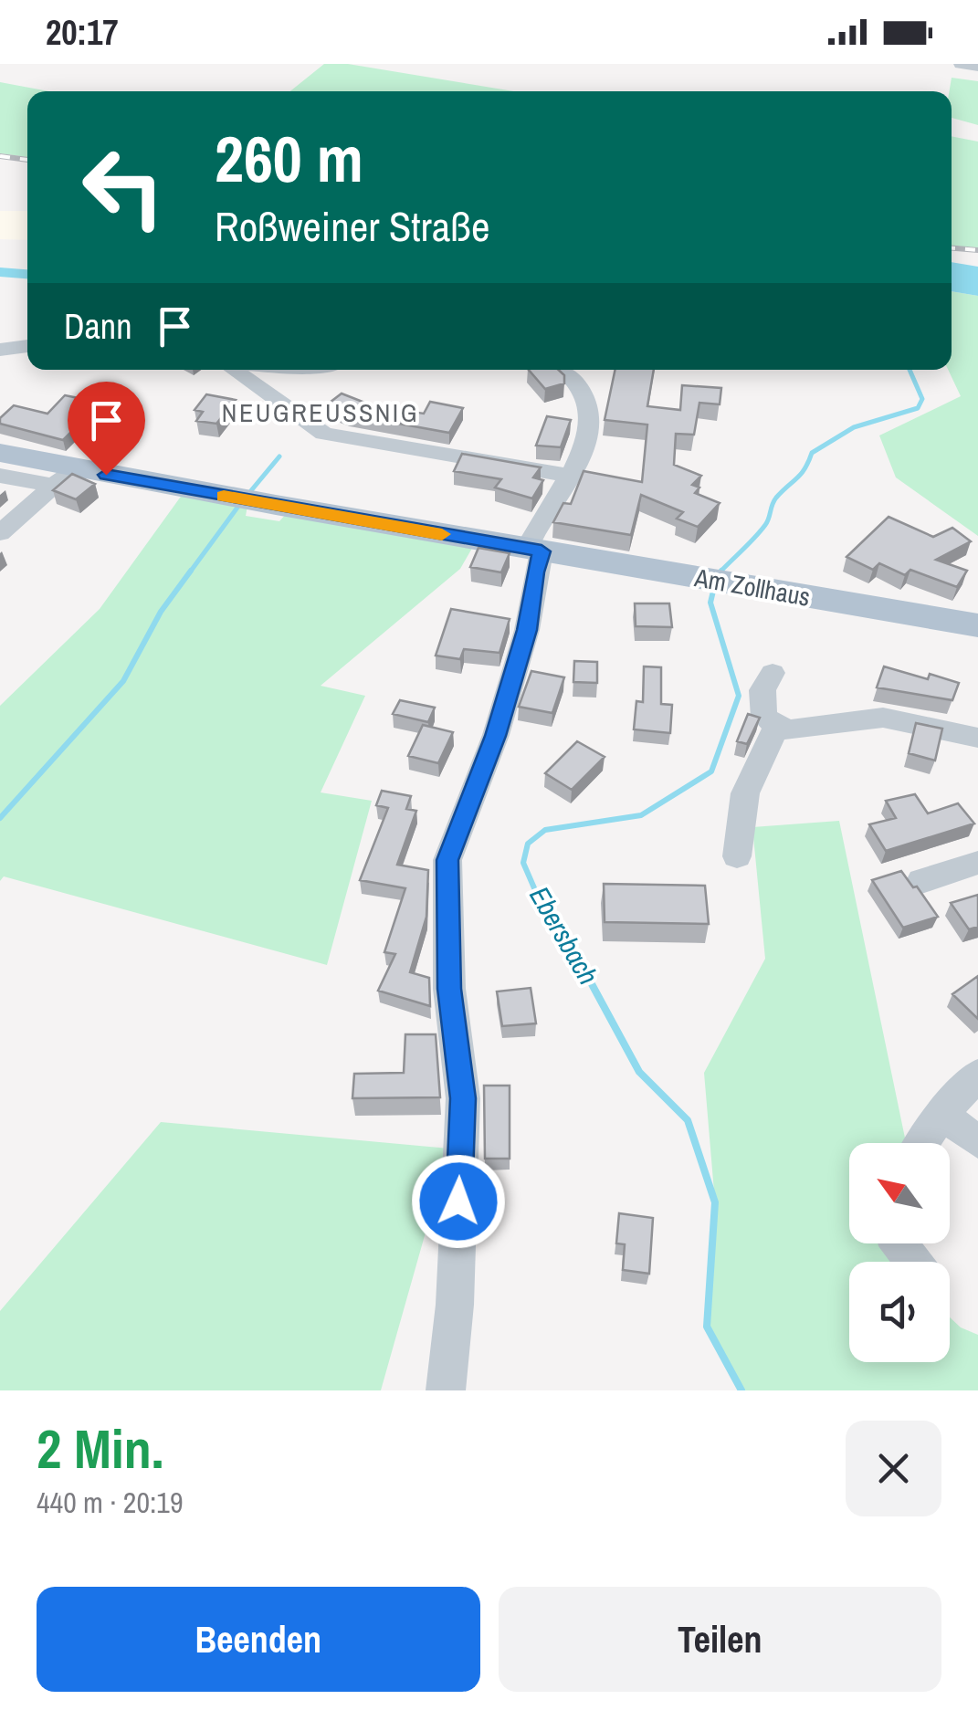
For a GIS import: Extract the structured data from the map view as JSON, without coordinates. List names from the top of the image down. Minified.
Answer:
{"streets":{"main road":["Am Zollhaus"]},"districts":["NEUGREUSSNIG"],"water":["Ebersbach"],"north":"top left","page":{"status":"20:17","turn":["260 m","Roßweiner Straße"],"then":"Dann","heading":["2 Min.","440 m · 20:19"],"buttons":["Beenden","Teilen"]}}
